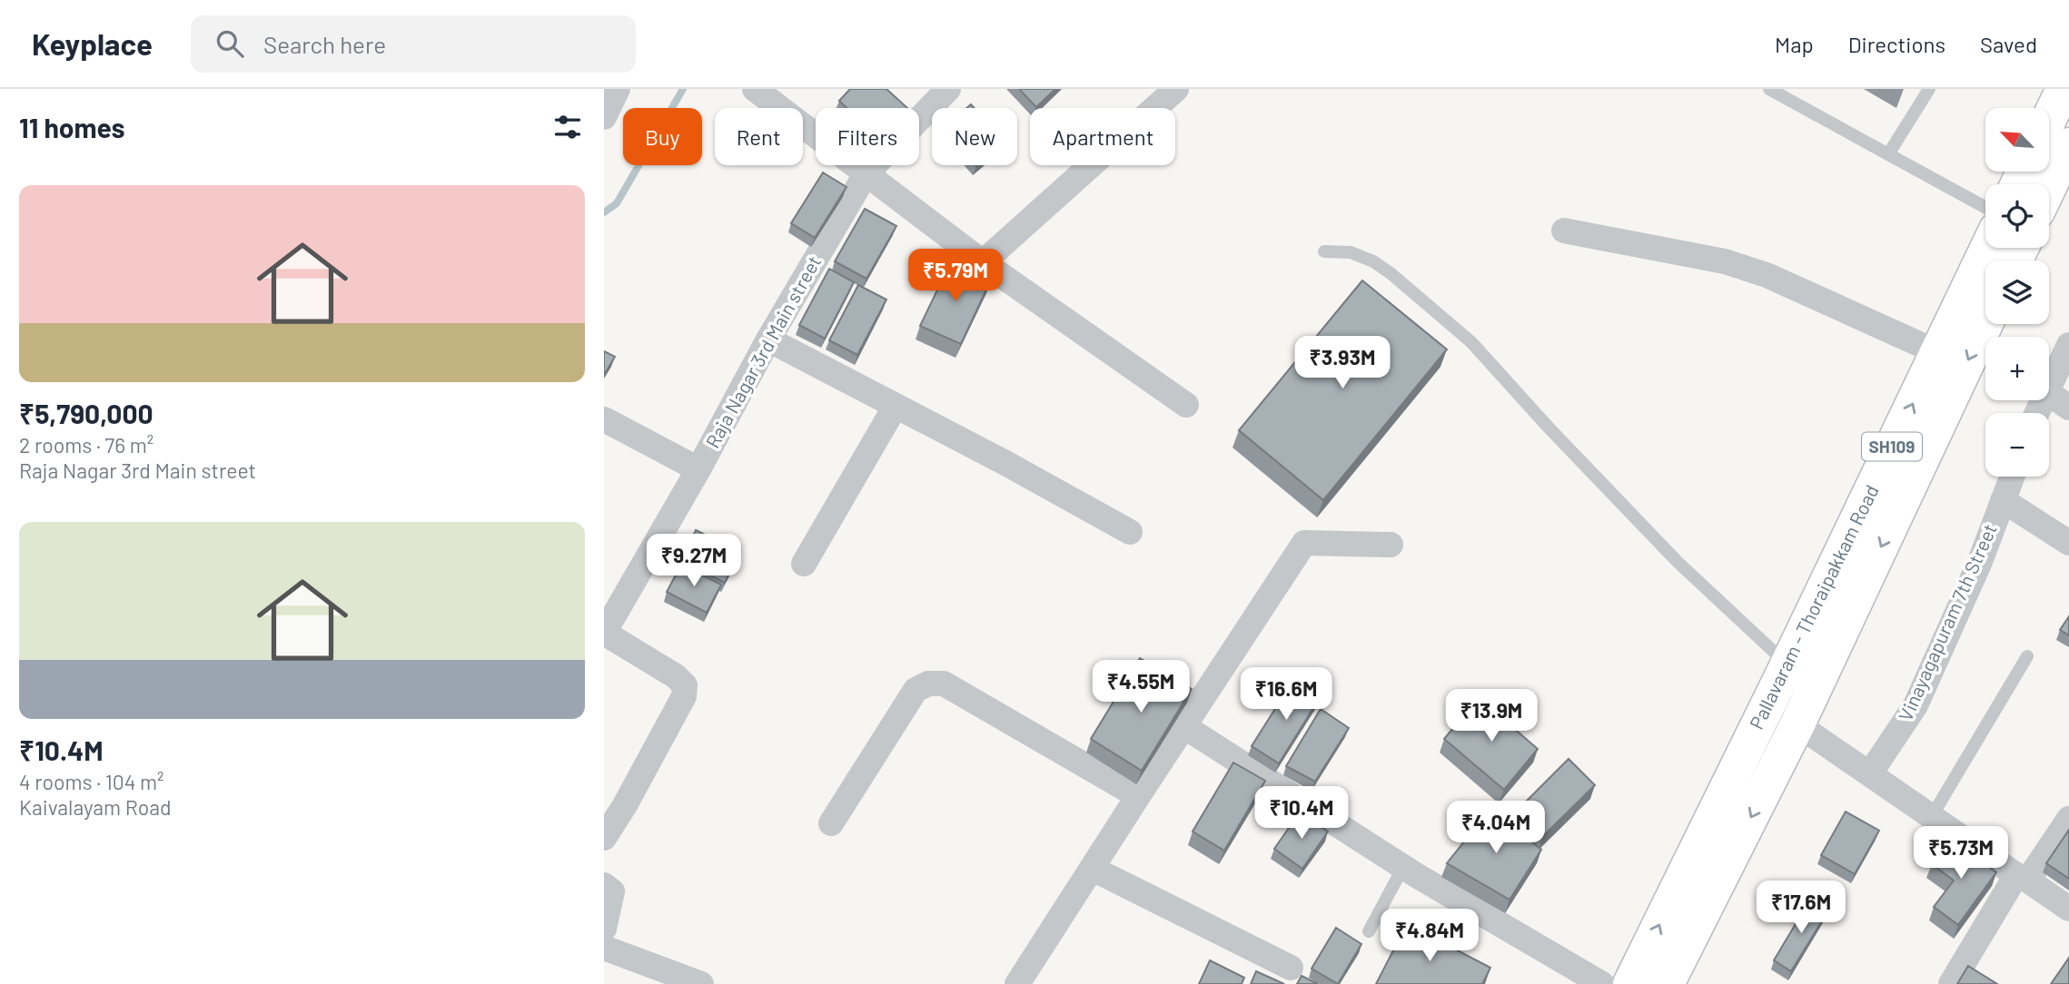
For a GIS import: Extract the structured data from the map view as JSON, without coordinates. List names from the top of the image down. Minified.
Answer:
{"streets":{"main road":["SH109","Pallavaram - Thoraipakkam Road"],"street":["Raja Nagar 3rd Main street","Vinayagapuram 7th Street"]},"north":"top left","page":{"header":"Keyplace","search":"Search here","nav":["Map","Directions","Saved"],"heading":"11 homes","map_buttons":["+","−"],"chip":["Buy","Rent","Filters","New","Apartment"],"list":[{"name":"₹5,790,000","note":"2 rooms · 76 m² · Raja Nagar 3rd Main street"},{"name":"₹10.4M","note":"4 rooms · 104 m² · Kaivalayam Road"}],"price":["₹5.79M","₹3.93M","₹9.27M","₹4.55M","₹16.6M","₹13.9M","₹10.4M","₹4.04M","₹5.73M","₹17.6M","₹4.84M"]}}
